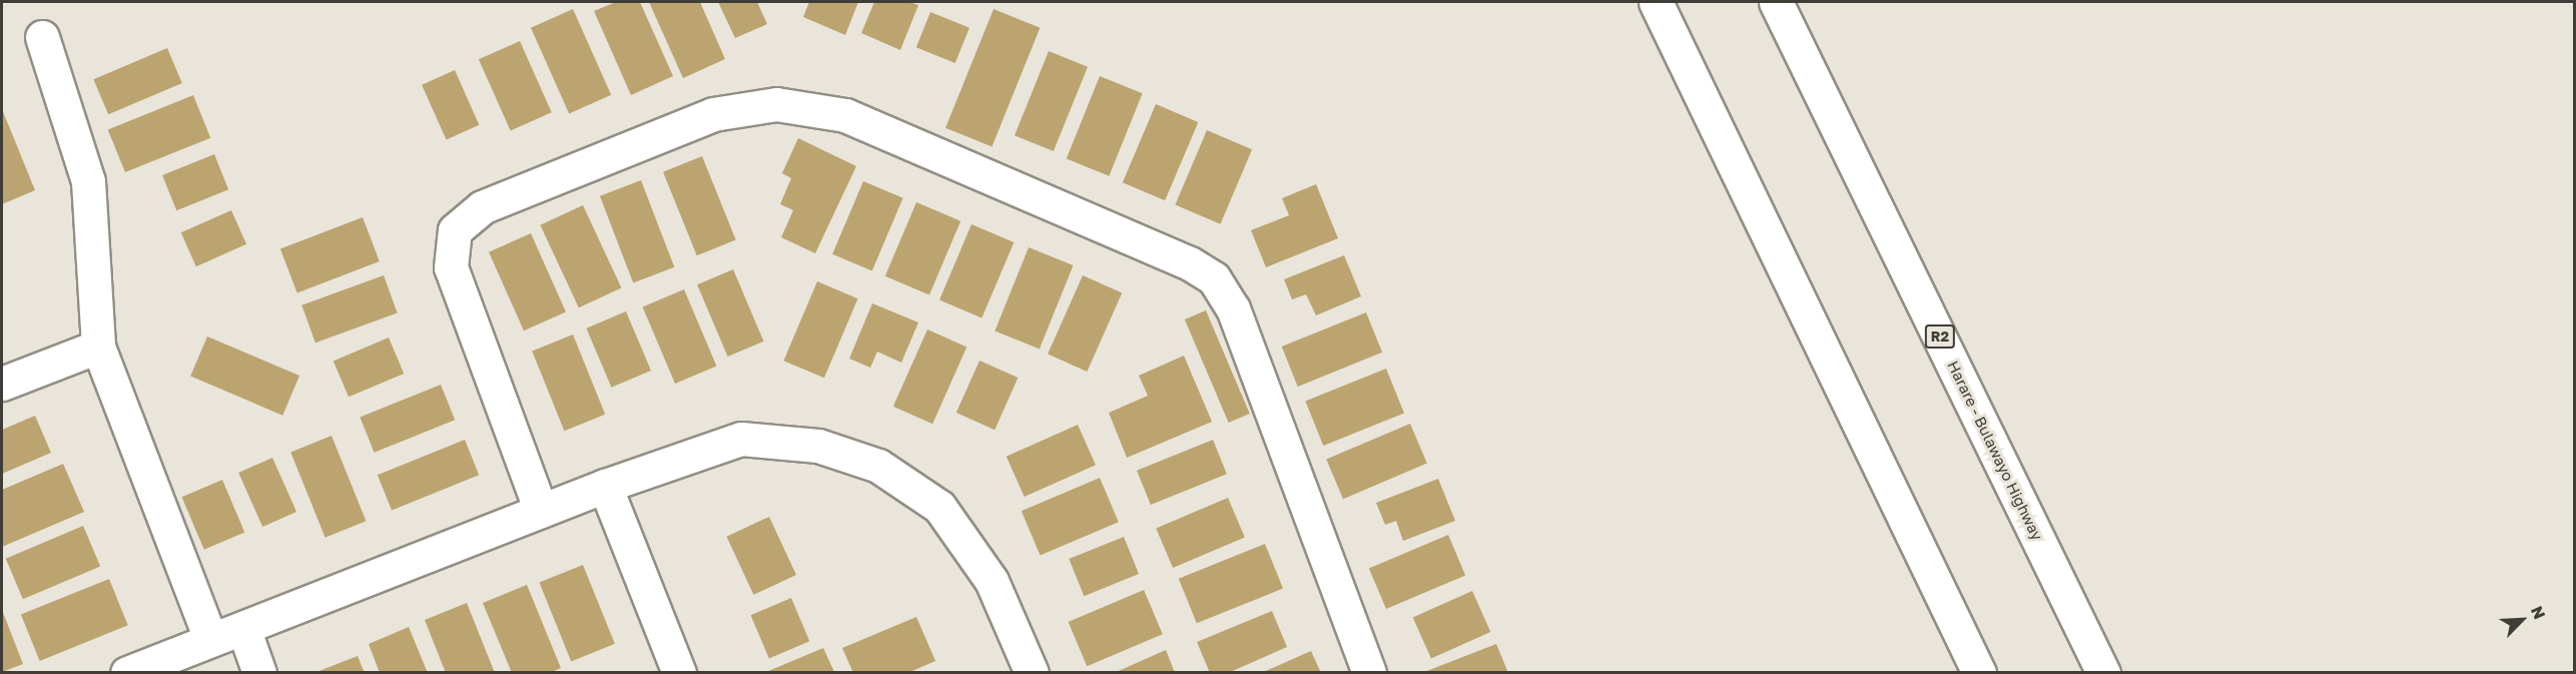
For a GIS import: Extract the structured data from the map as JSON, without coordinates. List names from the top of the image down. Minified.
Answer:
{"streets":{"main road":["R2","Harare - Bulawayo Highway"]},"north":"top right"}
